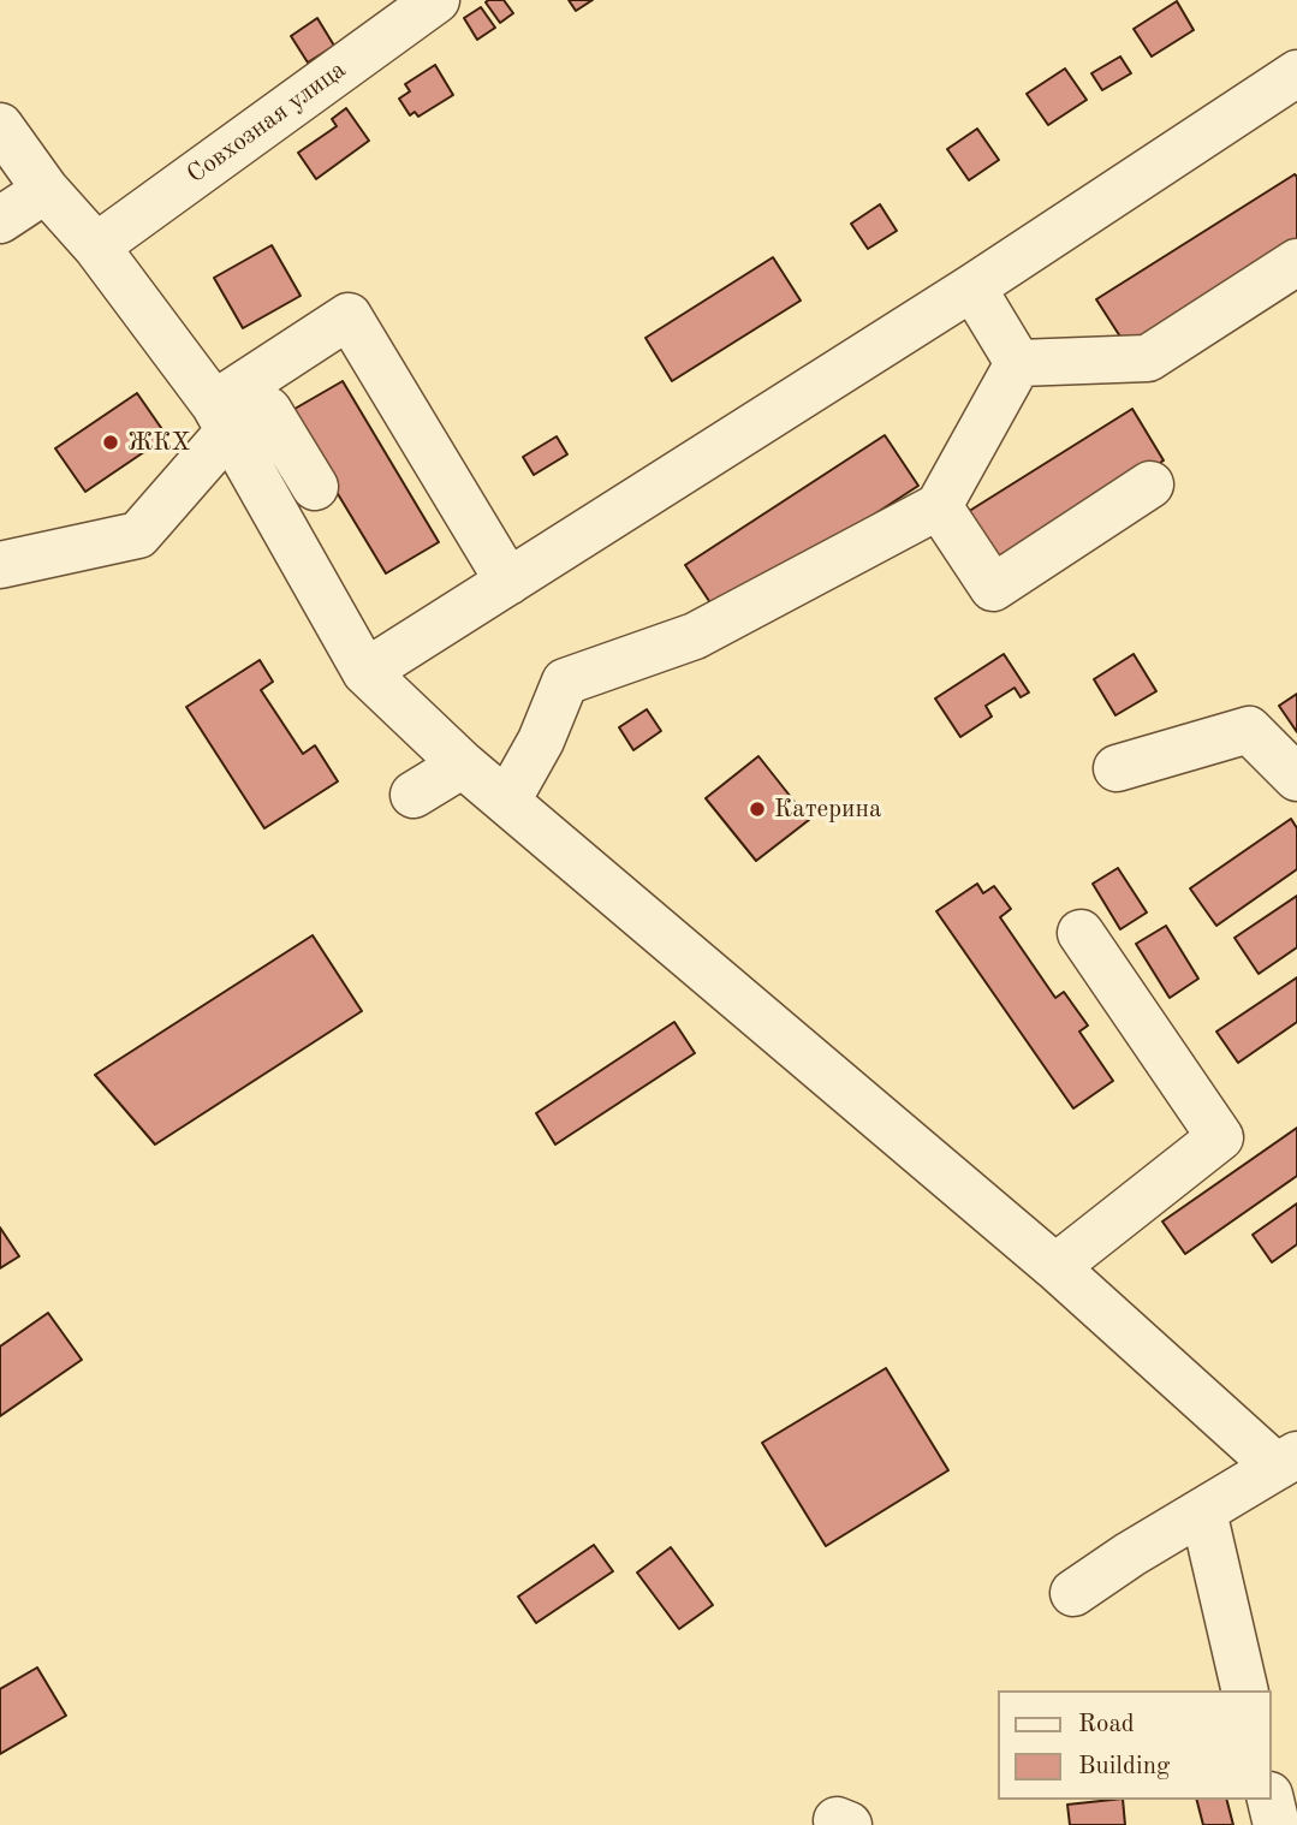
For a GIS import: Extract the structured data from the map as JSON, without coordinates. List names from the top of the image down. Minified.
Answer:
{"streets":{"street":["Совхозная улица"]},"places":["ЖКХ","Катерина"],"legend":["Road","Building"]}
